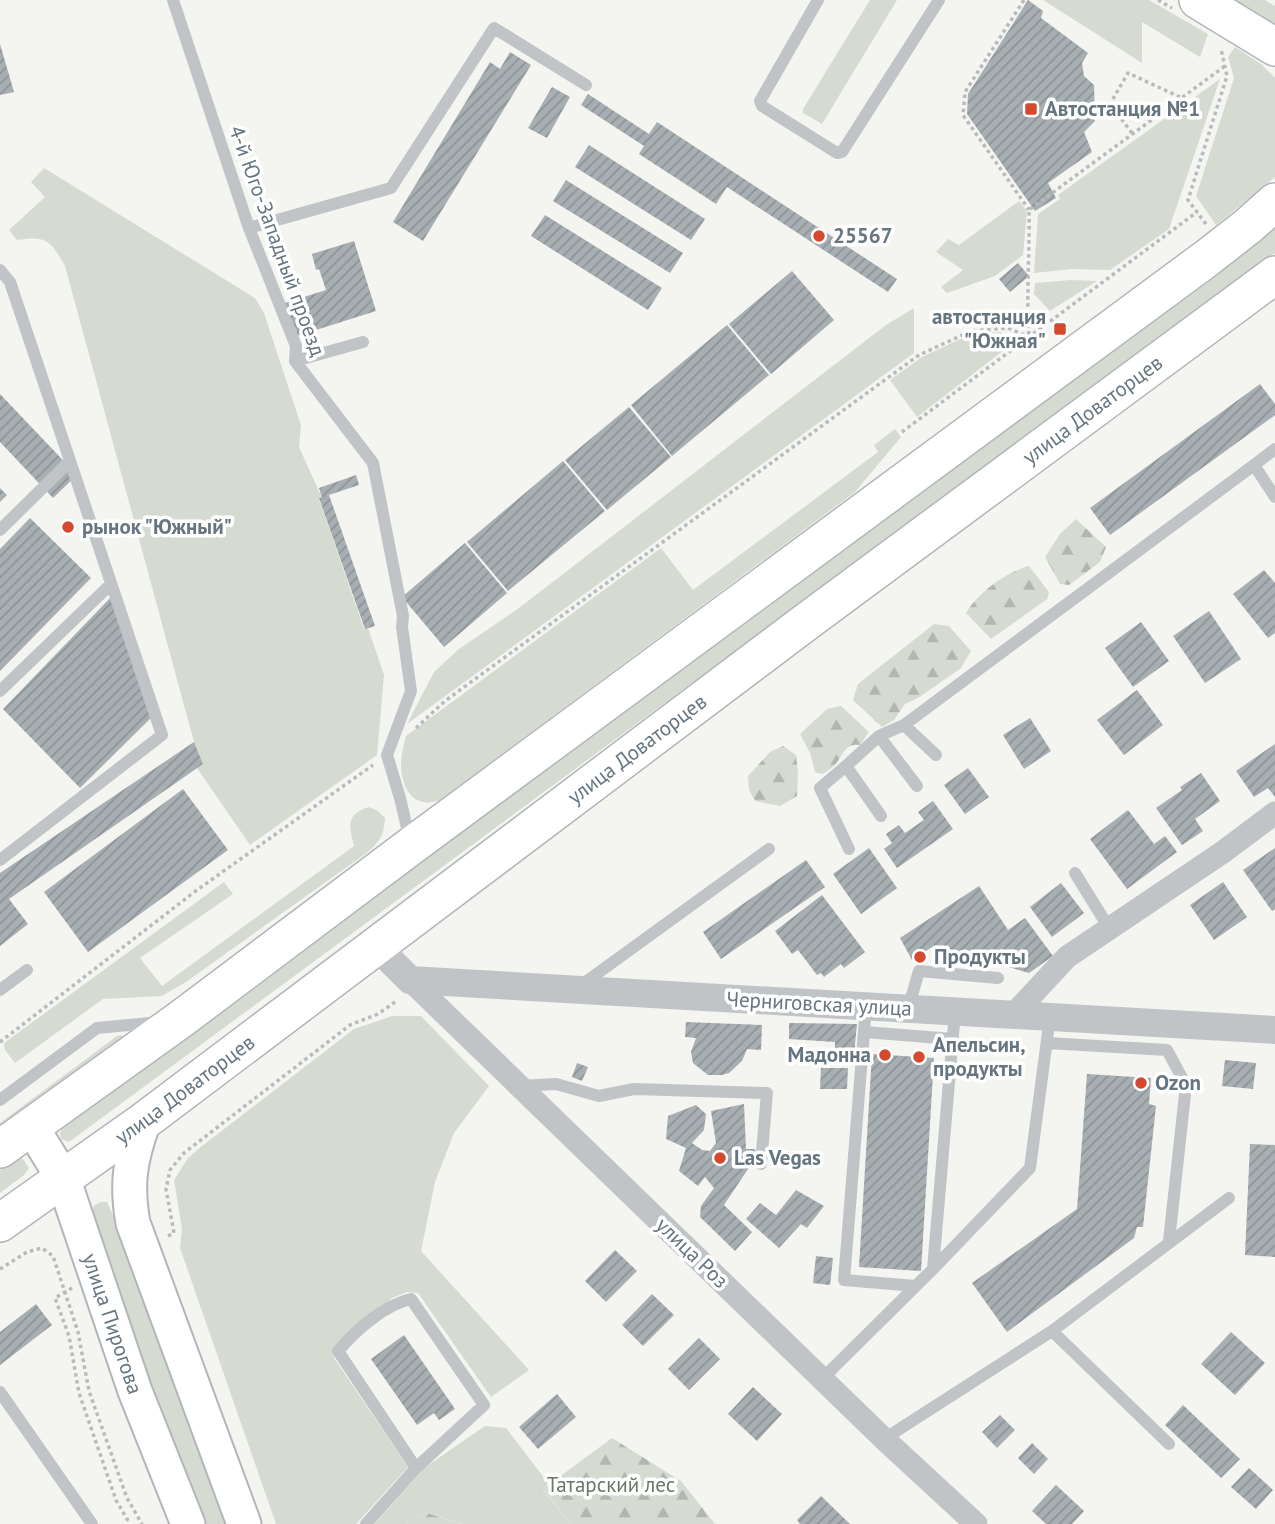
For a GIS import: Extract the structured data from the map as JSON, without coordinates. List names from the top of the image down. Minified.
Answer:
{"streets":{"main road":["улица Доваторцев","улица Пирогова"],"street":["Черниговская улица","улица Роз"],"lane":["4-й Юго-Западный проезд"]},"crossings":[["улица Доваторцев","улица Пирогова"],["Черниговская улица","улица Роз"]],"parks":["Татарский лес"],"places":{"transit":["Автостанция №1","автостанция \"Южная\""],"other":["25567","рынок \"Южный\"","Продукты","Мадонна","Апельсин, продукты","Ozon","Las Vegas"]}}
